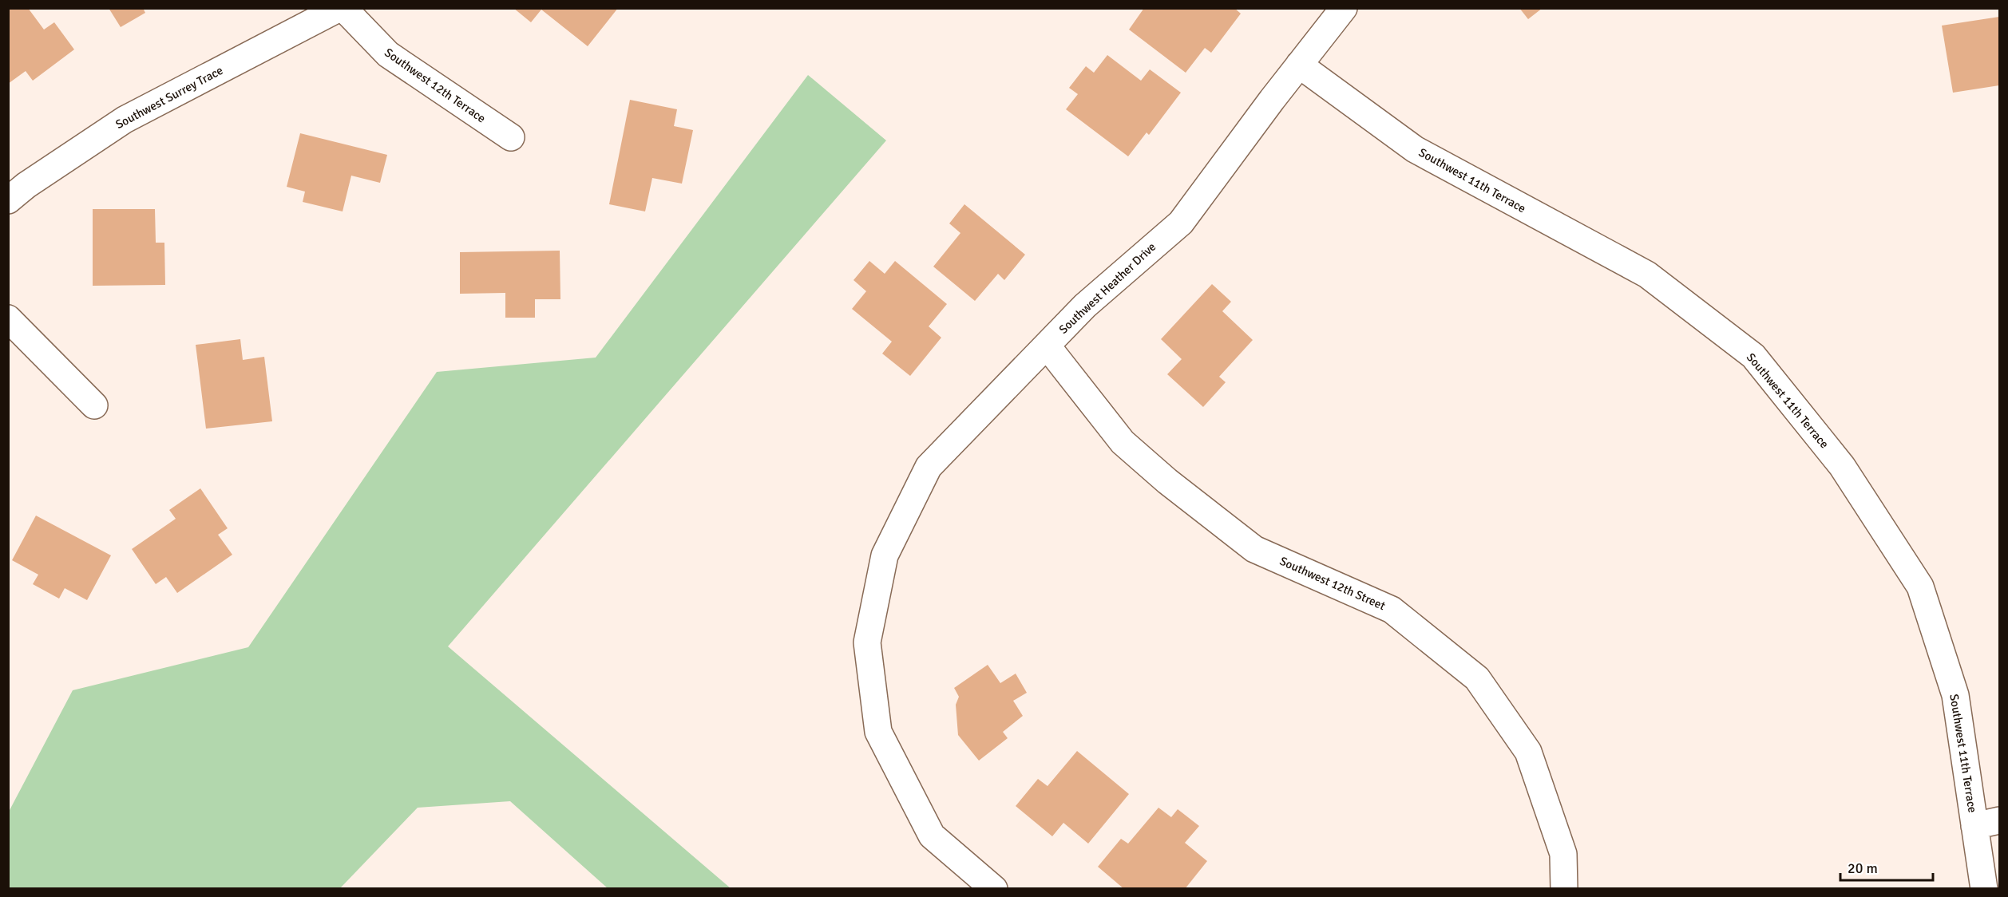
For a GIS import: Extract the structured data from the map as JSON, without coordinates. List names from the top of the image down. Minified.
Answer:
{"streets":{"street":["Southwest 12th Terrace","Southwest Surrey Trace","Southwest 11th Terrace","Southwest Heather Drive","Southwest 12th Street"]},"crossings":[["Southwest 11th Terrace","Southwest Heather Drive"],["Southwest Heather Drive","Southwest 12th Street"]],"scale_bar":"20 m"}
